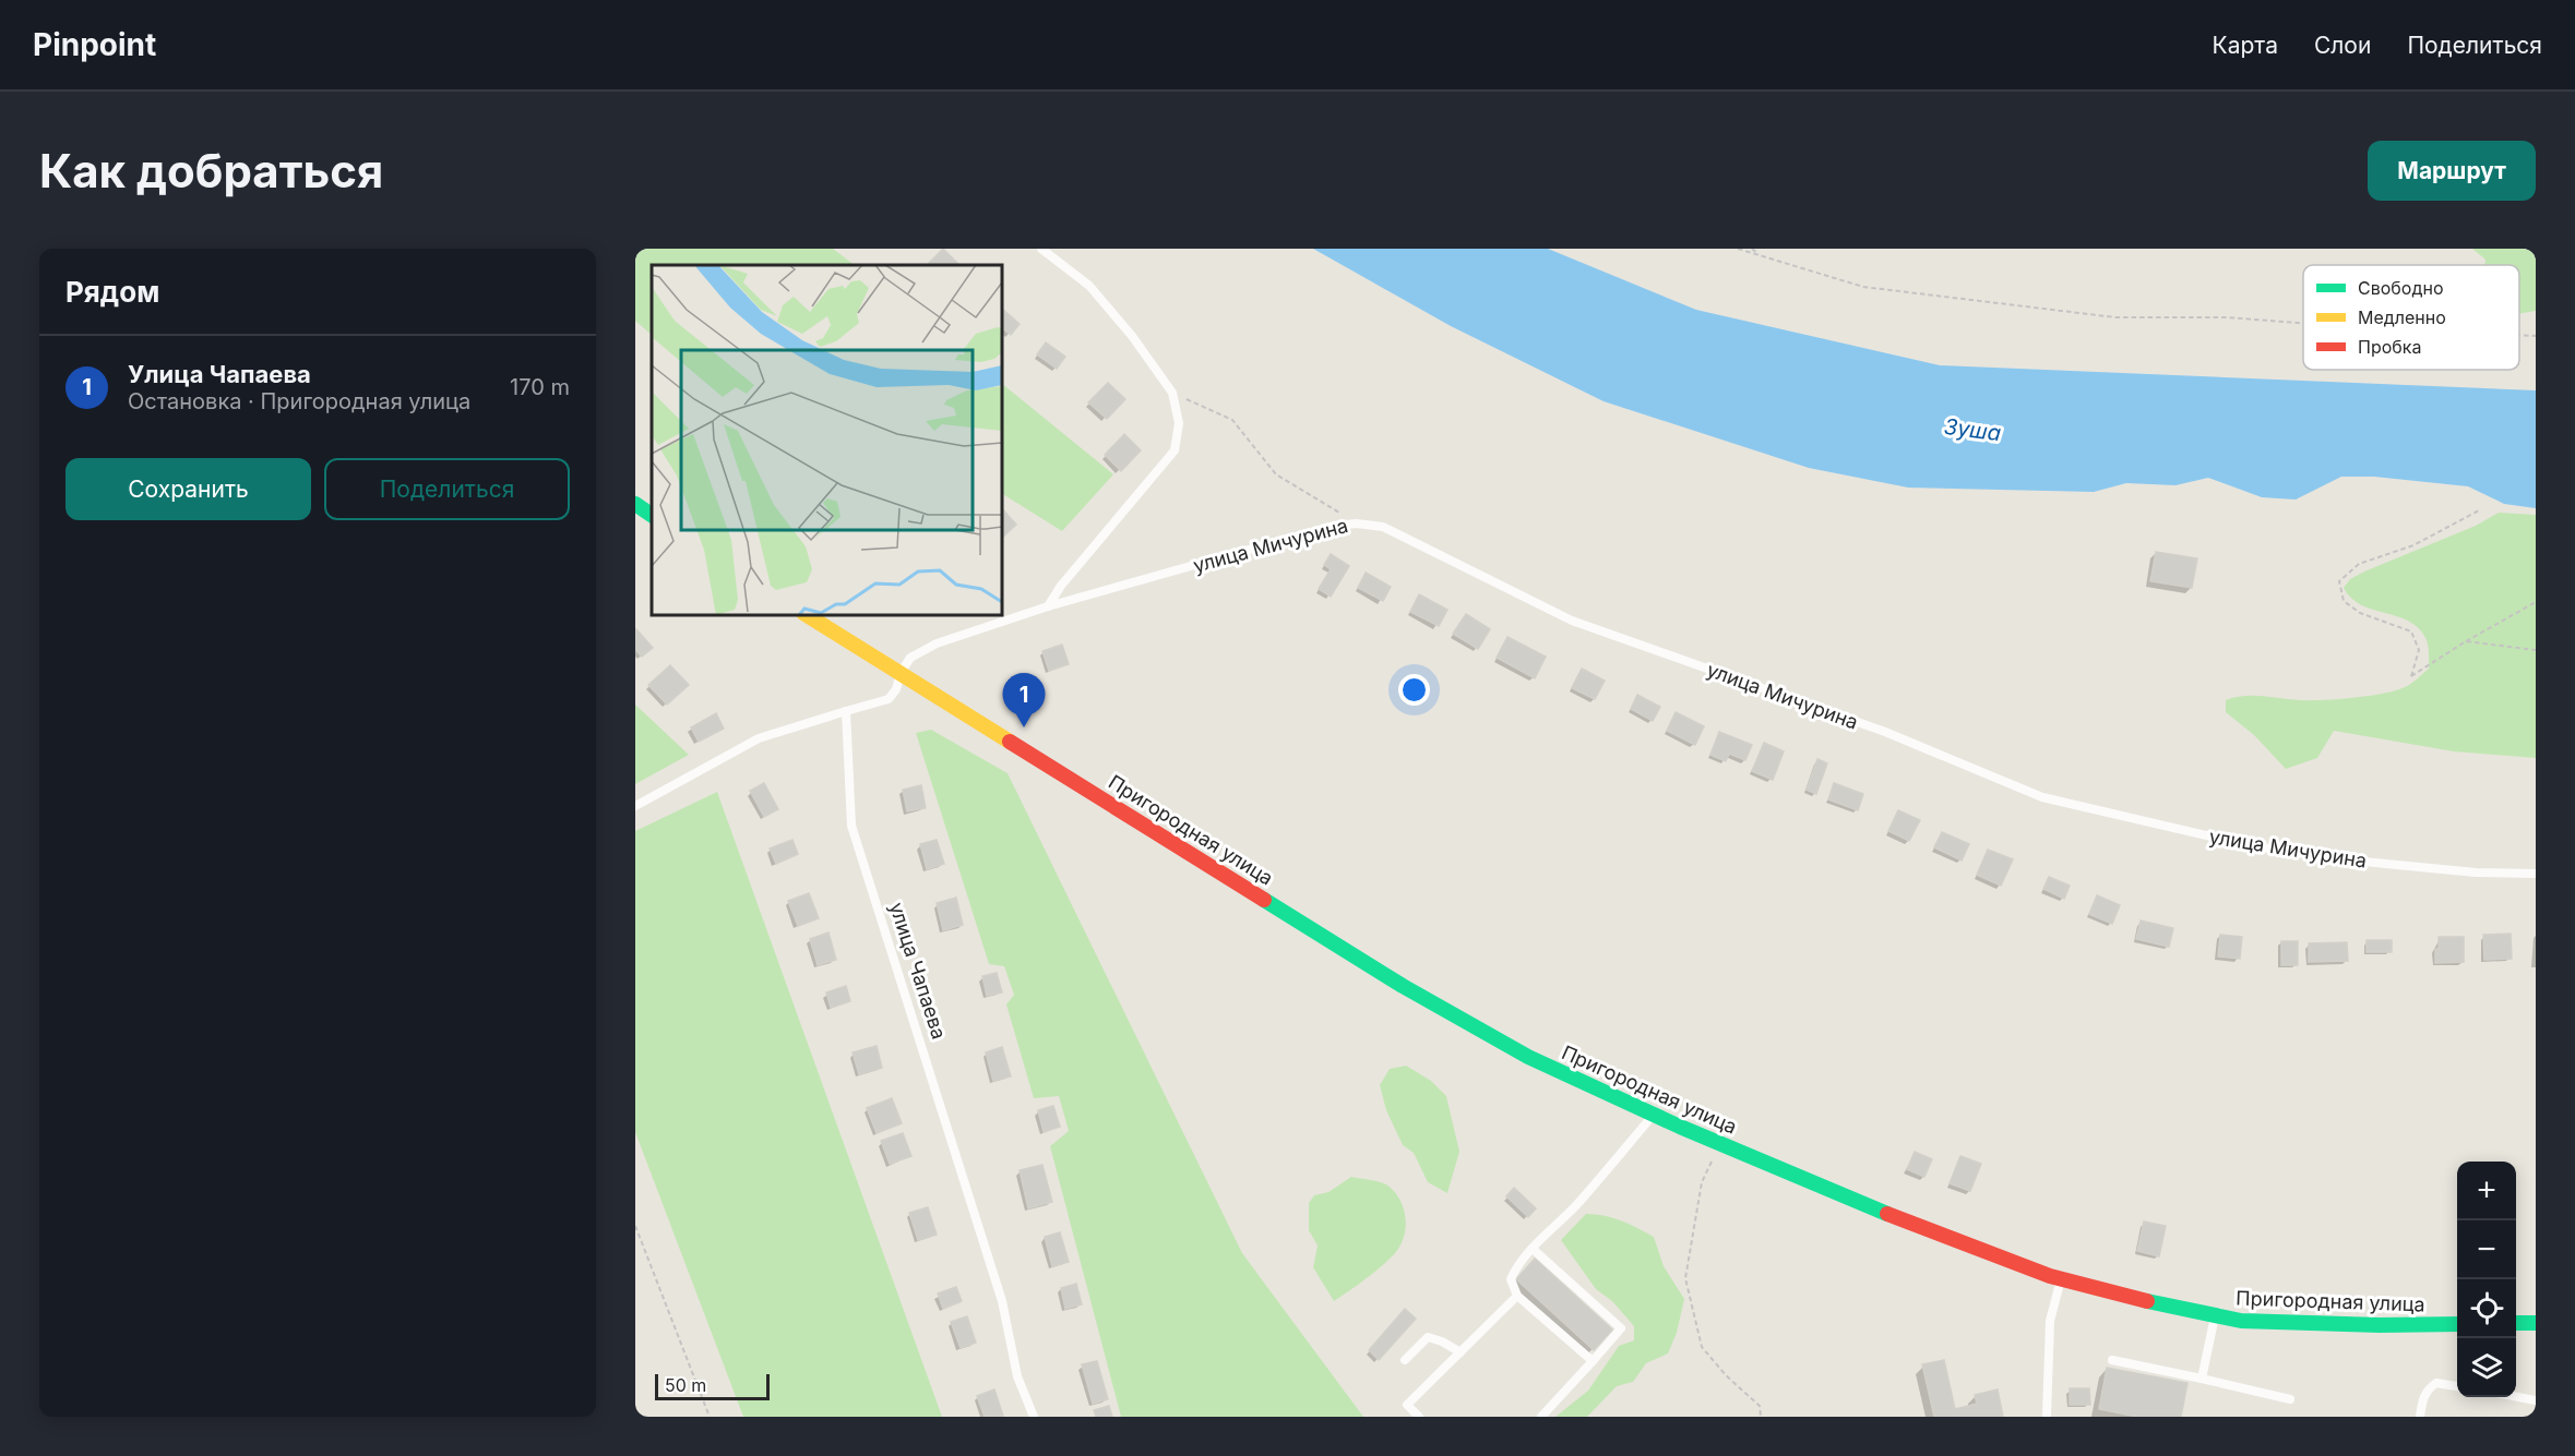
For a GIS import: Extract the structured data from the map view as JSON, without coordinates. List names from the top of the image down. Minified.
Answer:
{"streets":{"street":["Пригородная улица"],"lane":["улица Мичурина","улица Чапаева"]},"crossings":[["улица Мичурина","Пригородная улица"]],"water":["Зуша"],"legend":["Свободно","Медленно","Пробка"],"scale_bar":"50 m","page":{"header":"Pinpoint","nav":["Карта","Слои","Поделиться"],"buttons":["Маршрут",["Сохранить","Поделиться"]],"title":"Как добраться","heading":"Рядом","list":[{"mark":"1","name":"Улица Чапаева","note":"Остановка · Пригородная улица","value":"170 m"}],"pins":"1","map_buttons":["+","−"],"scale":"50 m"}}
